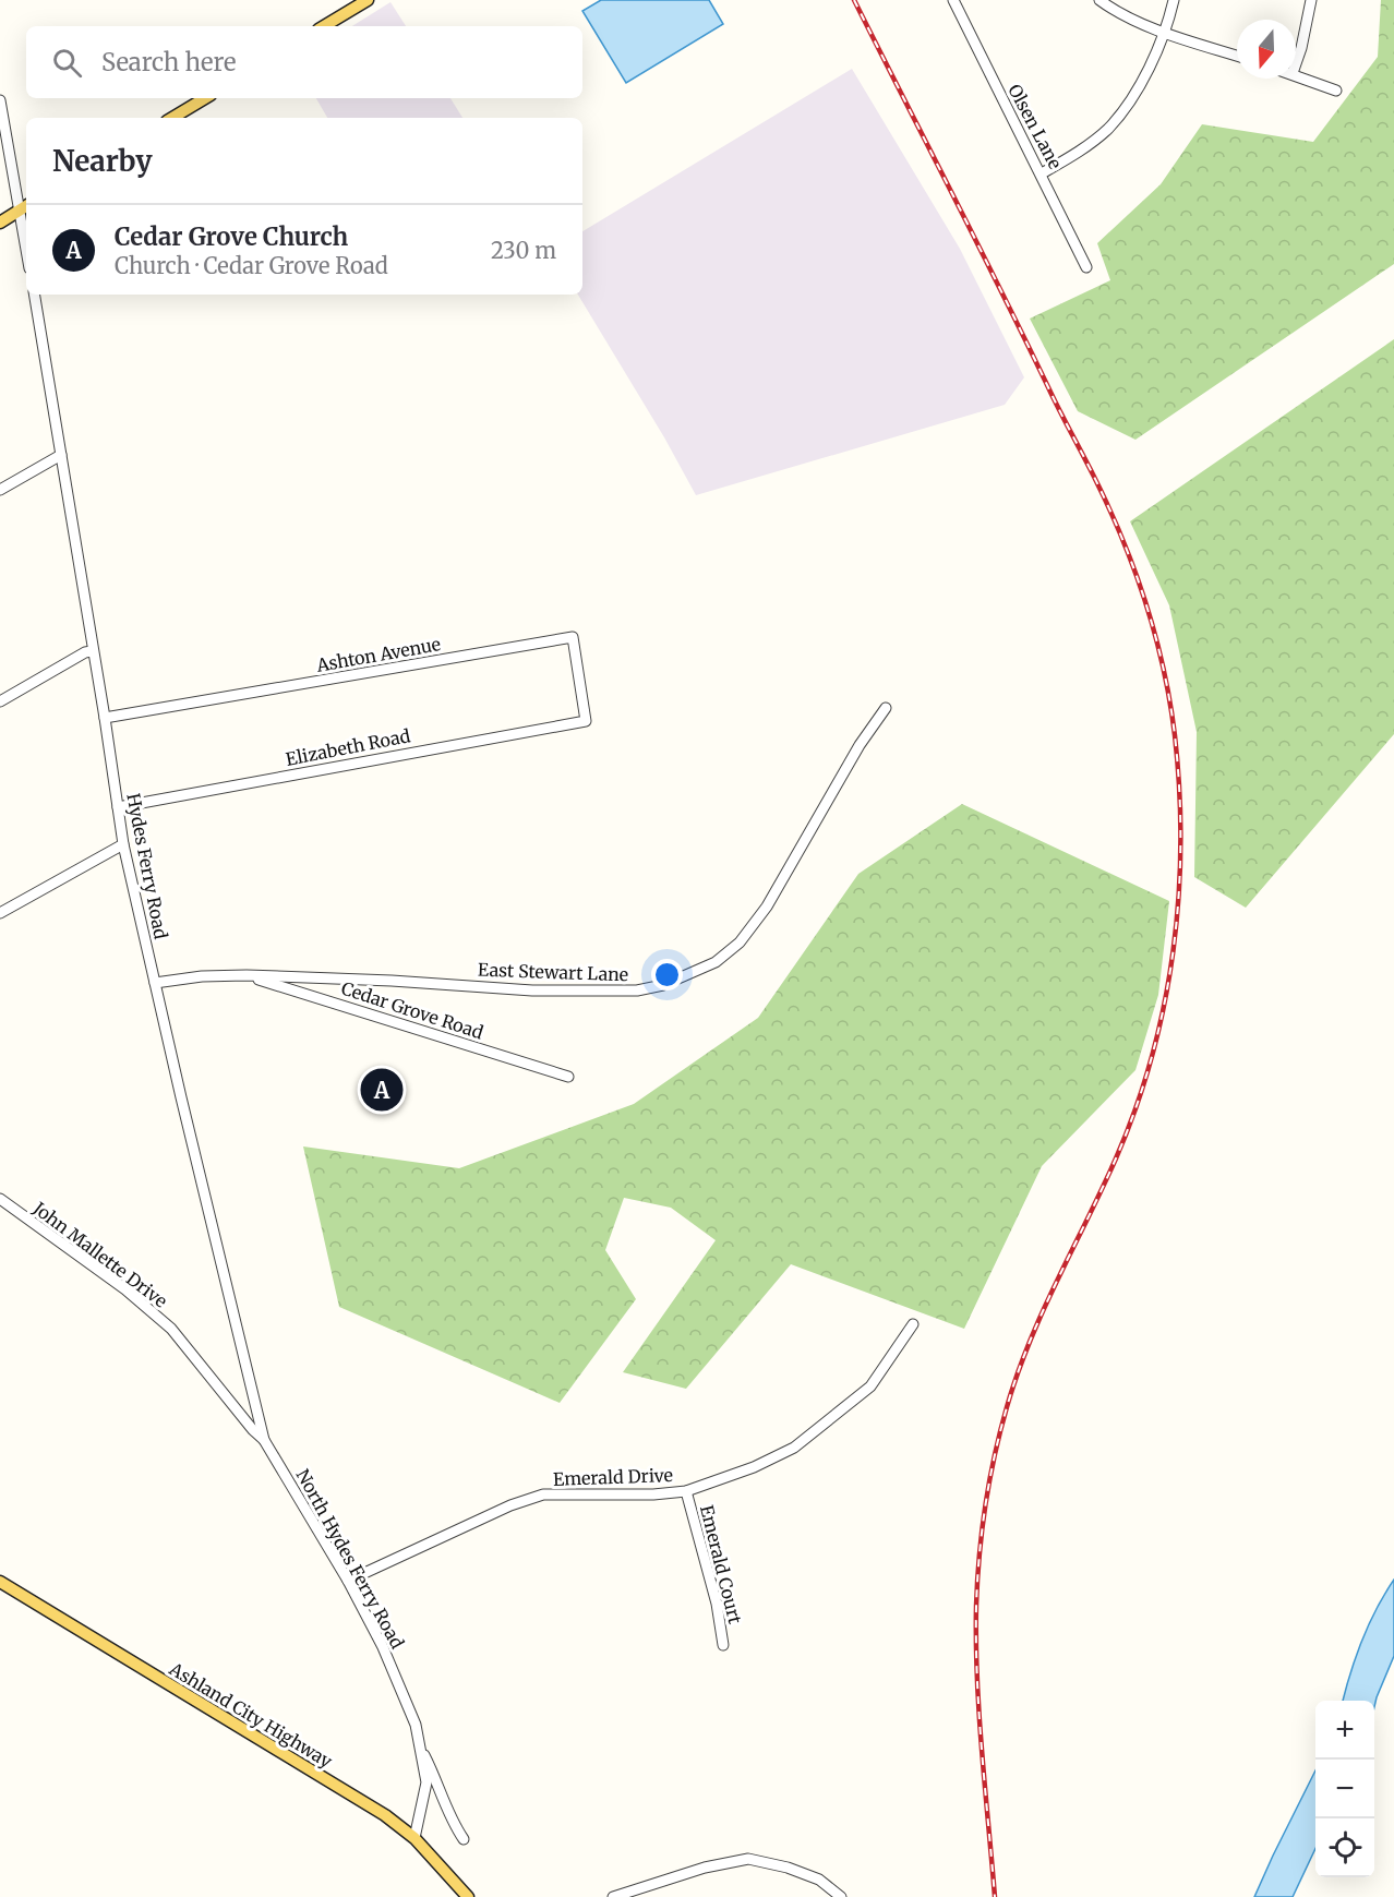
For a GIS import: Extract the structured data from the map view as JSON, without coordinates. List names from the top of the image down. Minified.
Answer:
{"streets":{"main road":["Ashland City Highway"],"street":["Olsen Lane","Ashton Avenue","Elizabeth Road","Hydes Ferry Road","East Stewart Lane","Cedar Grove Road","John Mallette Drive","Emerald Drive","North Hydes Ferry Road","Emerald Court"]},"crossings":[["Ashton Avenue","Elizabeth Road"],["Ashton Avenue","Hydes Ferry Road"],["Elizabeth Road","Hydes Ferry Road"],["Hydes Ferry Road","East Stewart Lane"],["Hydes Ferry Road","North Hydes Ferry Road"],["East Stewart Lane","Cedar Grove Road"],["John Mallette Drive","North Hydes Ferry Road"],["Emerald Drive","North Hydes Ferry Road"],["Emerald Drive","Emerald Court"],["North Hydes Ferry Road","Ashland City Highway"]],"north":"bottom","page":{"search":"Search here","heading":"Nearby","list":[{"mark":"A","name":"Cedar Grove Church","note":"Church · Cedar Grove Road","value":"230 m"}],"pins":"A","map_buttons":["+","−"]}}
